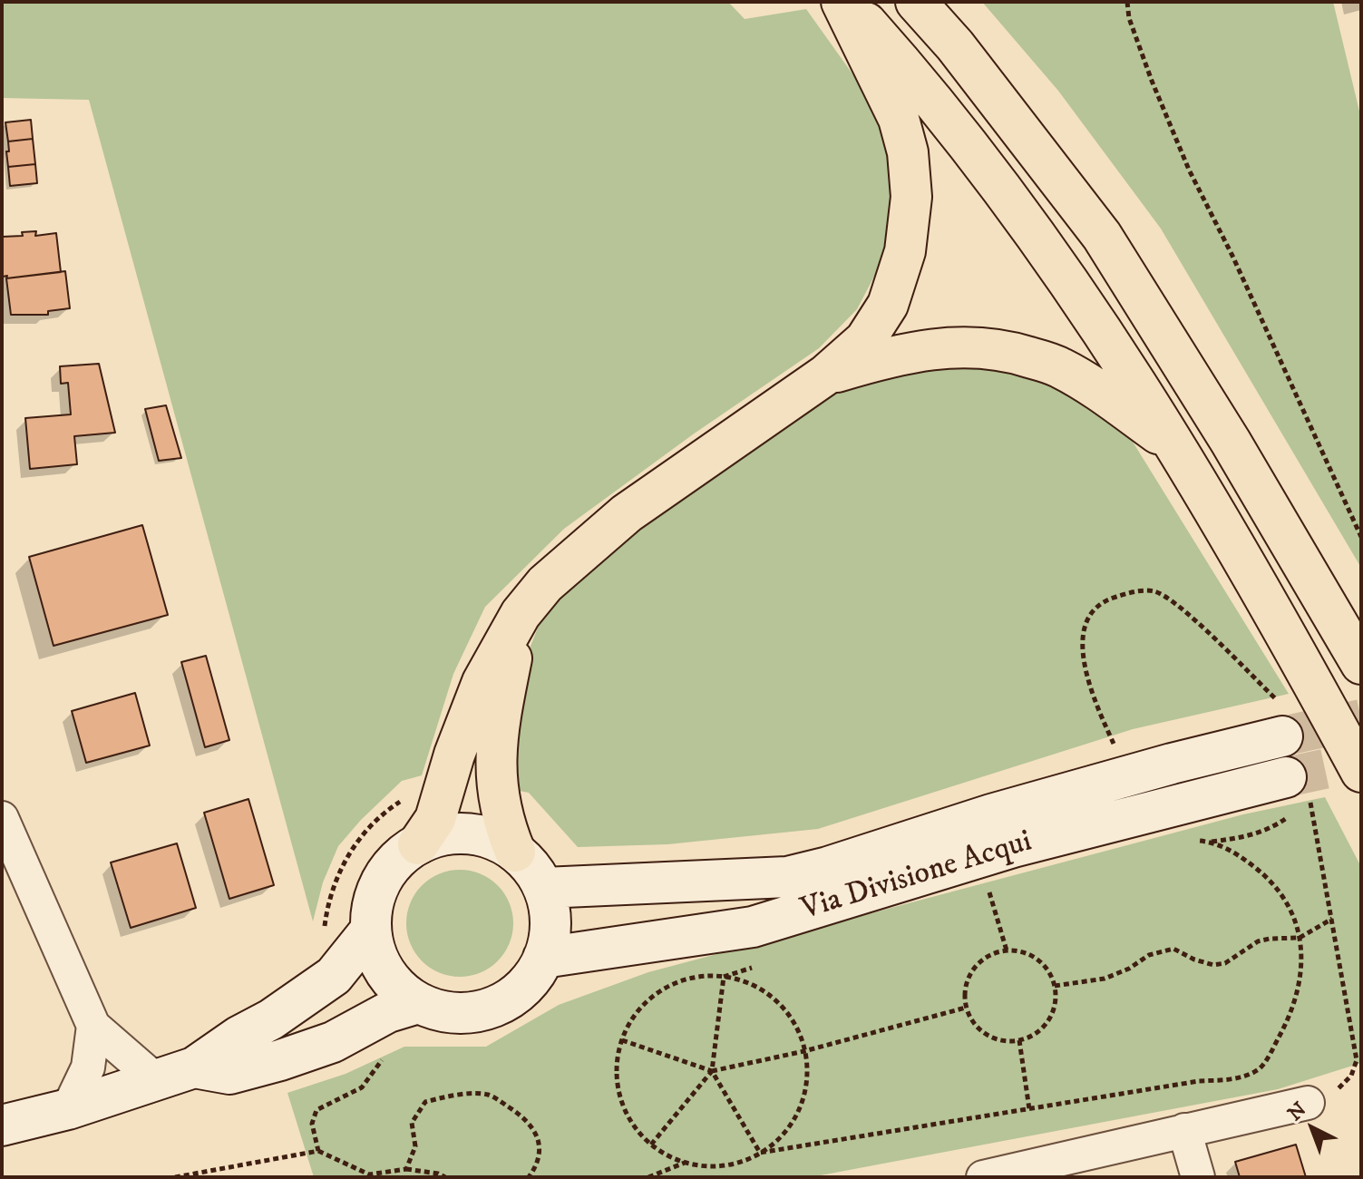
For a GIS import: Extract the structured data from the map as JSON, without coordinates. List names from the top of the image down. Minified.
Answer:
{"streets":{"main road":["Via Divisione Acqui"]},"north":"top left"}
